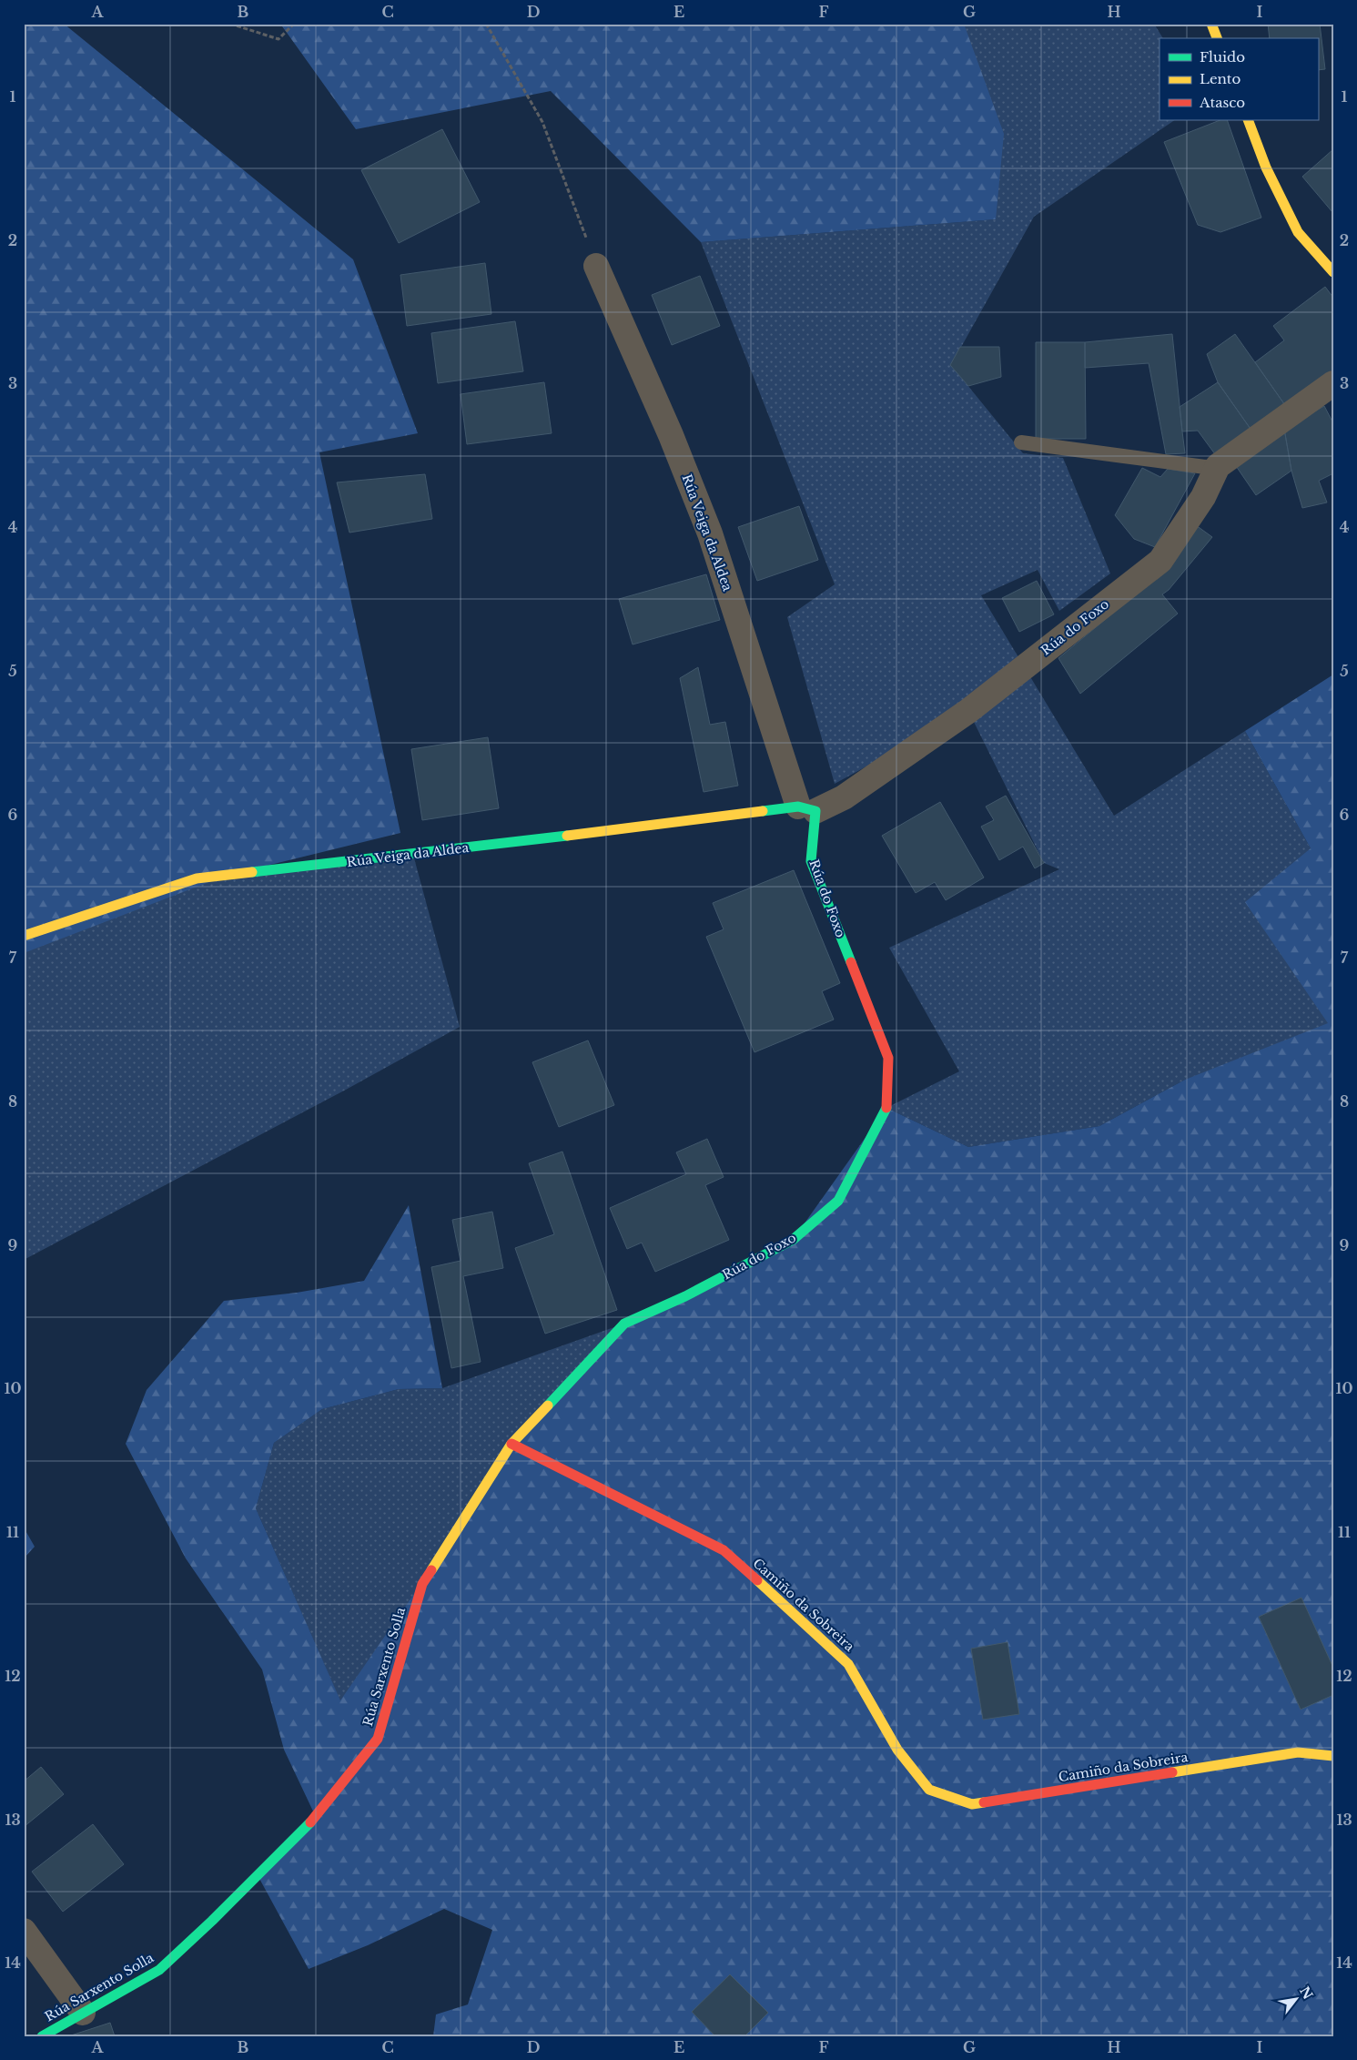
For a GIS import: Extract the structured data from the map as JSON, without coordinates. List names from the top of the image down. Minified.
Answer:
{"streets":{"street":["Rúa Veiga da Aldea","Rúa do Foxo","Camiño da Sobreira","Rúa Sarxento Solla"]},"crossings":[["Rúa Veiga da Aldea","Rúa do Foxo"],["Rúa do Foxo","Rúa Sarxento Solla"],["Camiño da Sobreira","Rúa Sarxento Solla"]],"legend":["Fluido","Lento","Atasco"],"north":"top right","grid":{"columns":["A","B","C","D","E","F","G","H","I"],"rows":["1","2","3","4","5","6","7","8","9","10","11","12","13","14"]}}
